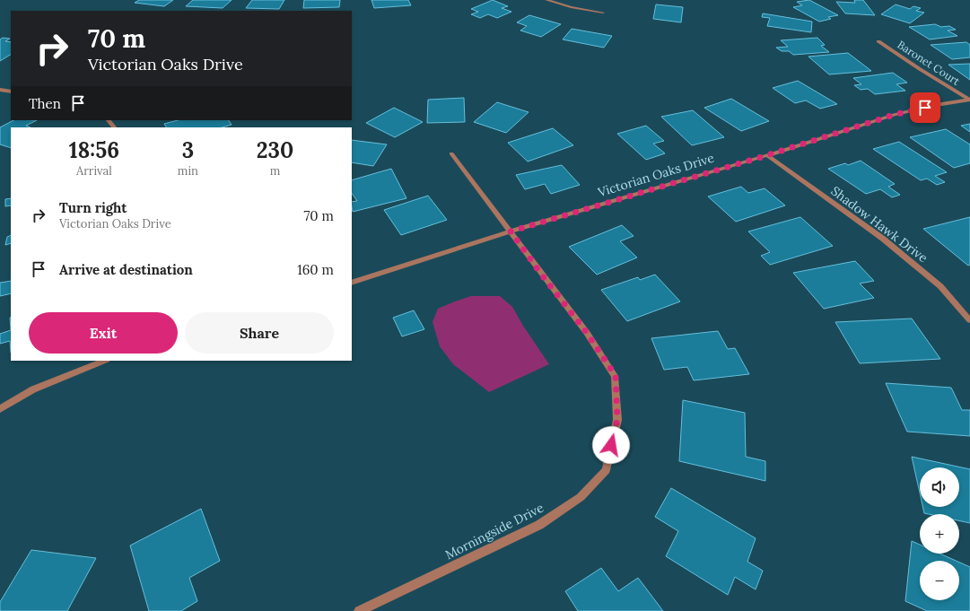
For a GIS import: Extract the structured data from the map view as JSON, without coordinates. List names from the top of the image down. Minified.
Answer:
{"streets":{"street":["Baronet Court","Victorian Oaks Drive","Shadow Hawk Drive","Morningside Drive"]},"crossings":[["Baronet Court","Victorian Oaks Drive"],["Victorian Oaks Drive","Shadow Hawk Drive"],["Victorian Oaks Drive","Morningside Drive"]],"page":{"turn":["70 m","Victorian Oaks Drive"],"then":"Then","eta":["18:56","Arrival","3","min","230","m"],"list":[{"name":"Turn right","note":"Victorian Oaks Drive","value":"70 m"},{"name":"Arrive at destination","value":"160 m"}],"buttons":["Exit","Share"],"map_buttons":["+","−"]}}
